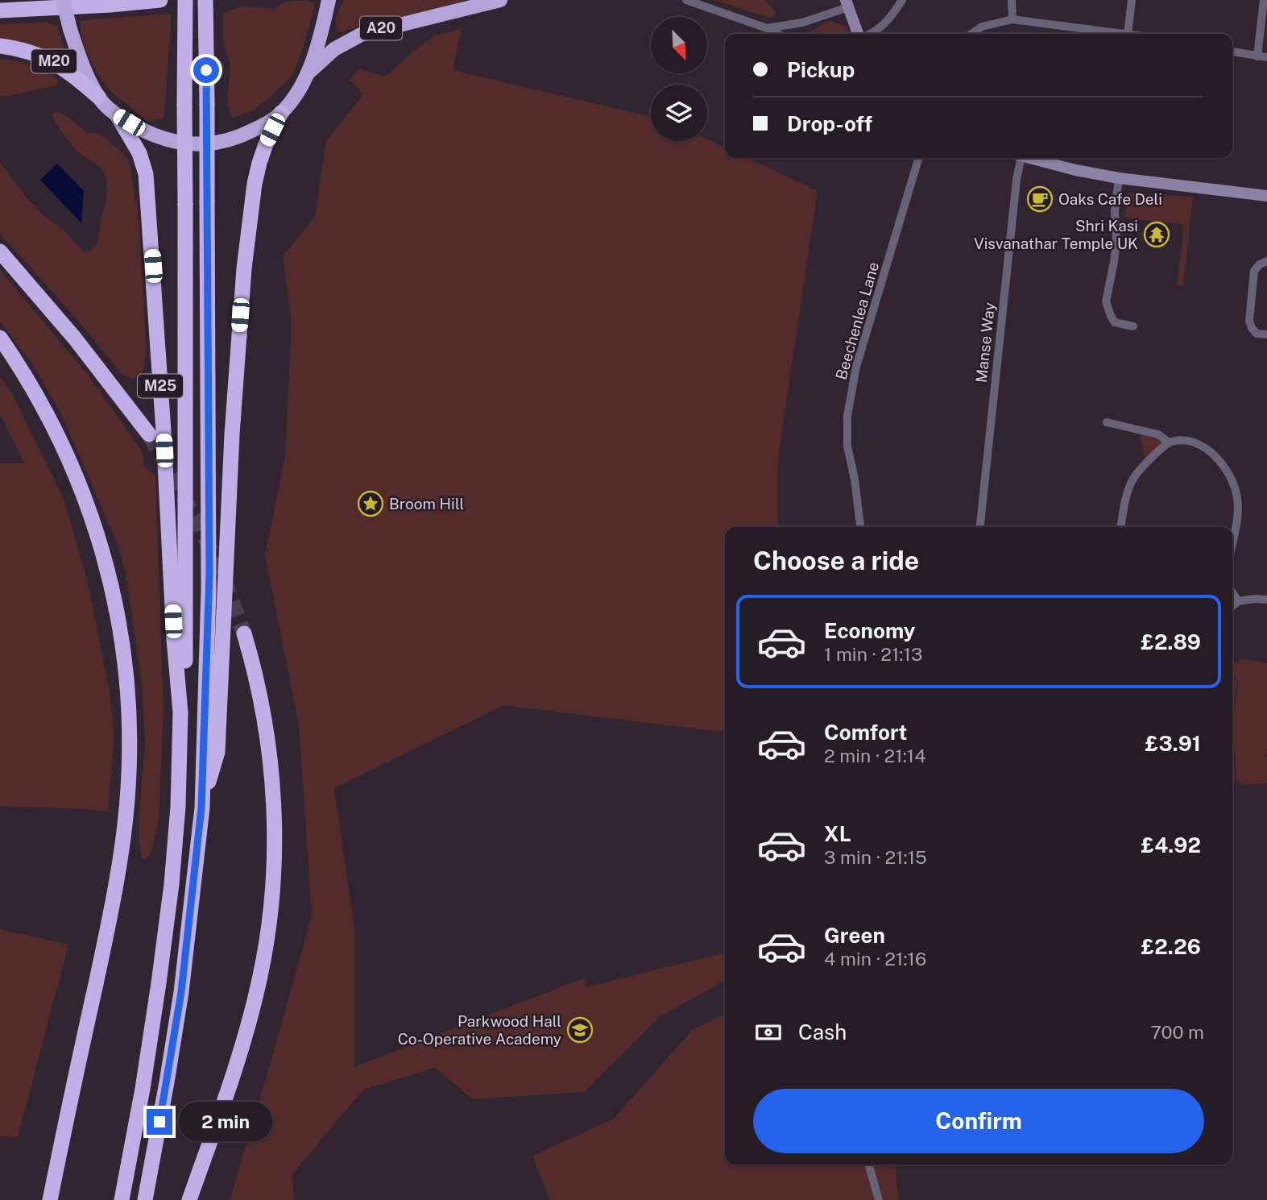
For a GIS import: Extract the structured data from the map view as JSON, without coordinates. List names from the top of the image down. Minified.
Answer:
{"streets":{"highway":["A20","M20","M25"],"street":["Beechenlea Lane","Manse Way"]},"places":{"cafe":["Oaks Cafe Deli"],"temple":["Shri Kasi Visvanathar Temple UK"],"place":["Broom Hill"],"school or university":["Parkwood Hall Co-Operative Academy"]},"north":"bottom right","page":{"banner":["Pickup","Drop-off"],"heading":"Choose a ride","list":[{"name":"Economy","note":"1 min · 21:13","value":"£2.89"},{"name":"Comfort","note":"2 min · 21:14","value":"£3.91"},{"name":"XL","note":"3 min · 21:15","value":"£4.92"},{"name":"Green","note":"4 min · 21:16","value":"£2.26"}],"pay":["Cash","700 m"],"buttons":"Confirm","bubble":"2 min"}}
